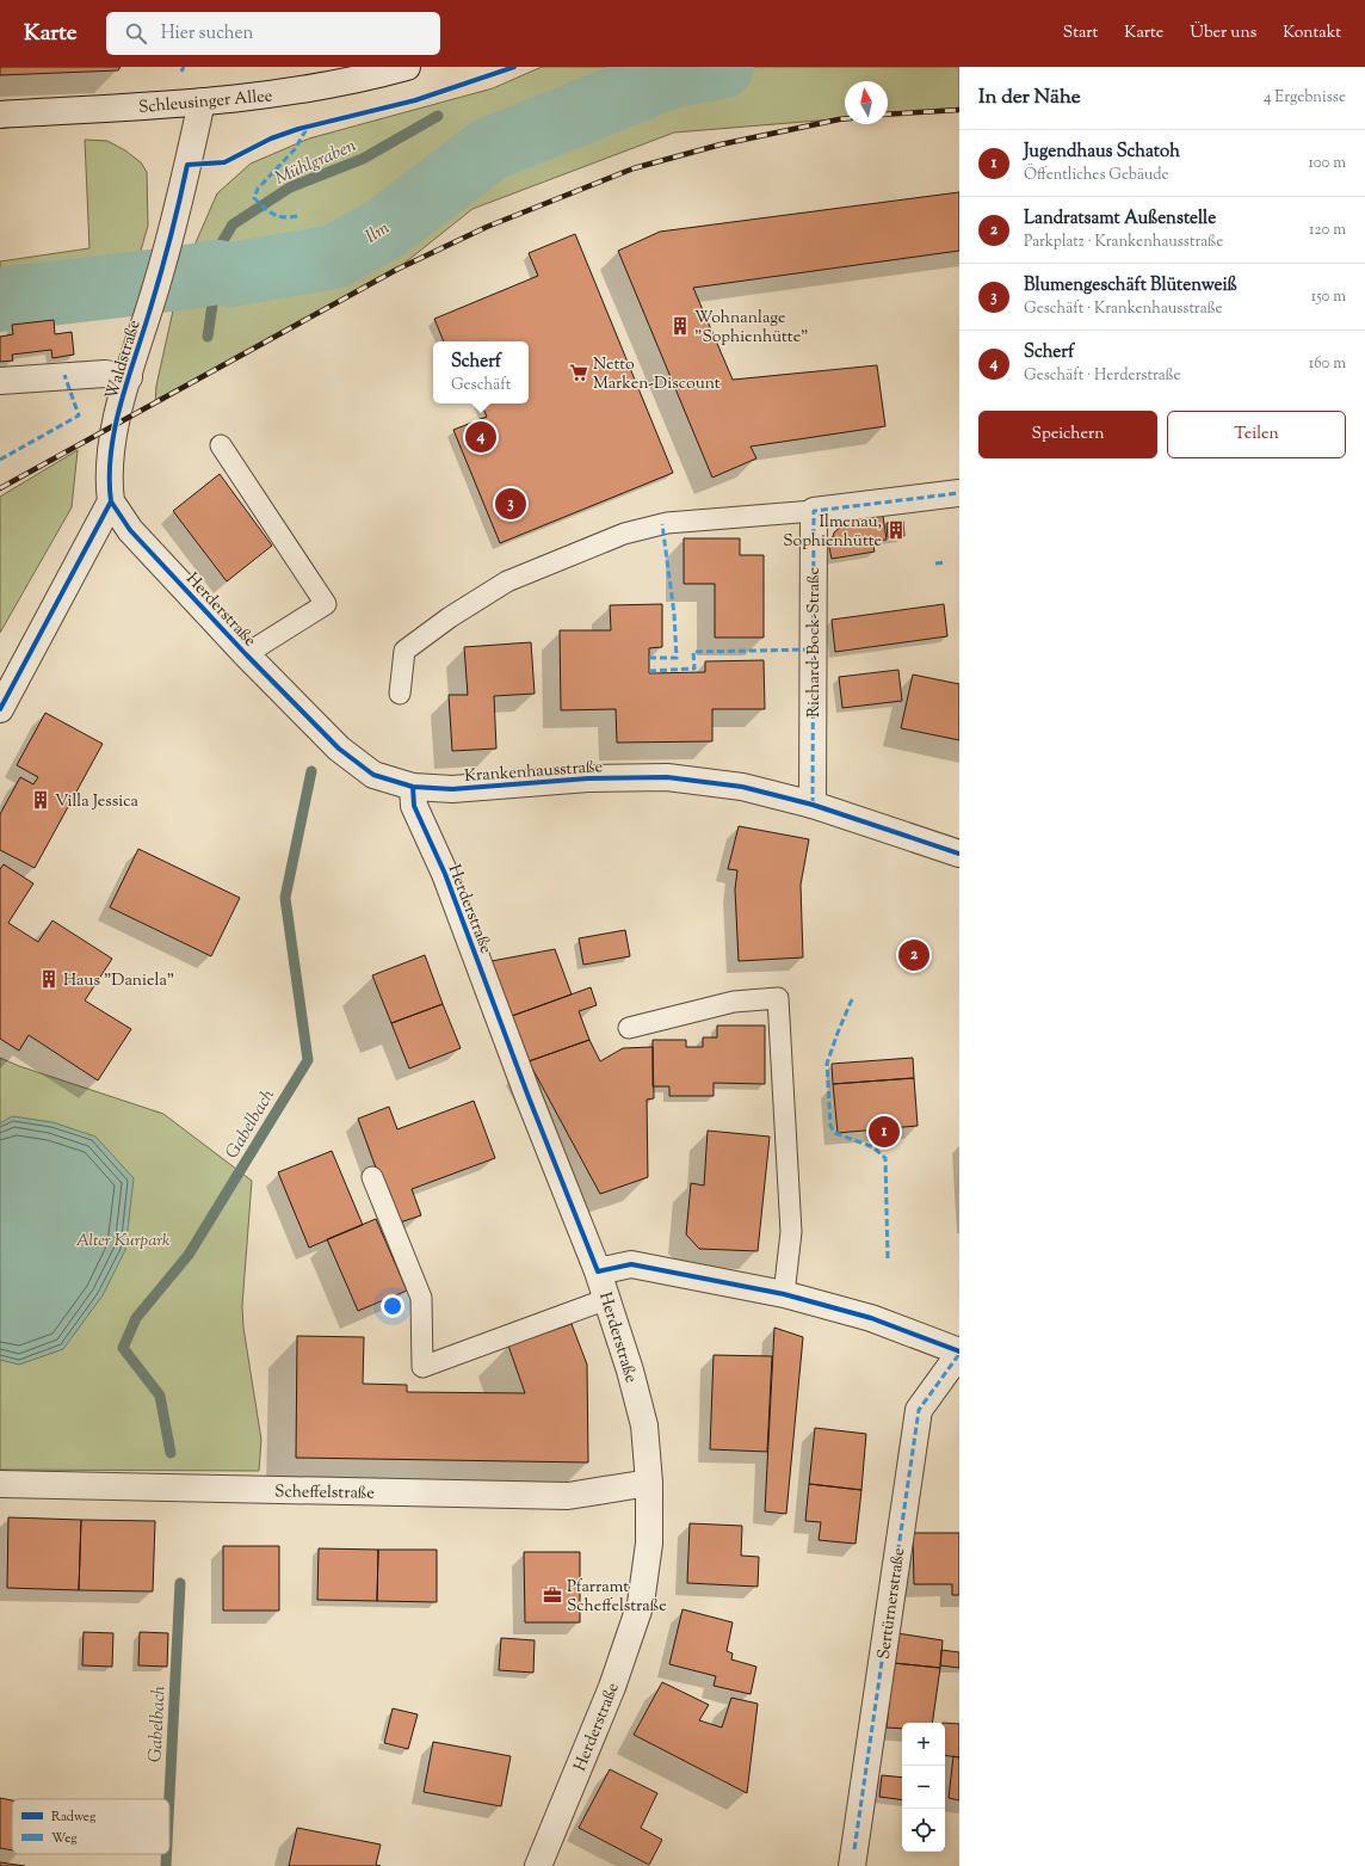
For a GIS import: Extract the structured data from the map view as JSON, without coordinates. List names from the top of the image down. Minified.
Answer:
{"streets":{"street":["Schleusinger Allee","Waldstraße","Herderstraße","Richard-Bock-Straße","Krankenhausstraße","Scheffelstraße","Sertürnerstraße"]},"crossings":[["Schleusinger Allee","Waldstraße"],["Waldstraße","Herderstraße"],["Herderstraße","Krankenhausstraße"],["Herderstraße","Scheffelstraße"],["Richard-Bock-Straße","Krankenhausstraße"]],"water":["Mühlgraben","Ilm","Gabelbach"],"parks":["Alter Kurpark"],"places":{"building":["Wohnanlage \"Sophienhütte\"","Ilmenau, Sophienhütte","Villa Jessica","Haus \"Daniela\""],"supermarket":["Netto Marken-Discount"],"office":["Pfarramt Scheffelstraße"]},"legend":["Radweg","Weg"],"north":"top","page":{"header":"Karte","search":"Hier suchen","nav":["Start","Karte","Über uns","Kontakt"],"heading":["In der Nähe","4 Ergebnisse"],"list":[{"mark":"1","name":"Jugendhaus Schatoh","note":"Öffentliches Gebäude","value":"100 m"},{"mark":"2","name":"Landratsamt Außenstelle","note":"Parkplatz · Krankenhausstraße","value":"120 m"},{"mark":"3","name":"Blumengeschäft Blütenweiß","note":"Geschäft · Krankenhausstraße","value":"150 m"},{"mark":"4","name":"Scherf","note":"Geschäft · Herderstraße","value":"160 m"}],"popup":["Scherf","Geschäft"],"buttons":["Speichern","Teilen"],"pins":["4","3","2","1"],"map_buttons":["+","−"]}}
